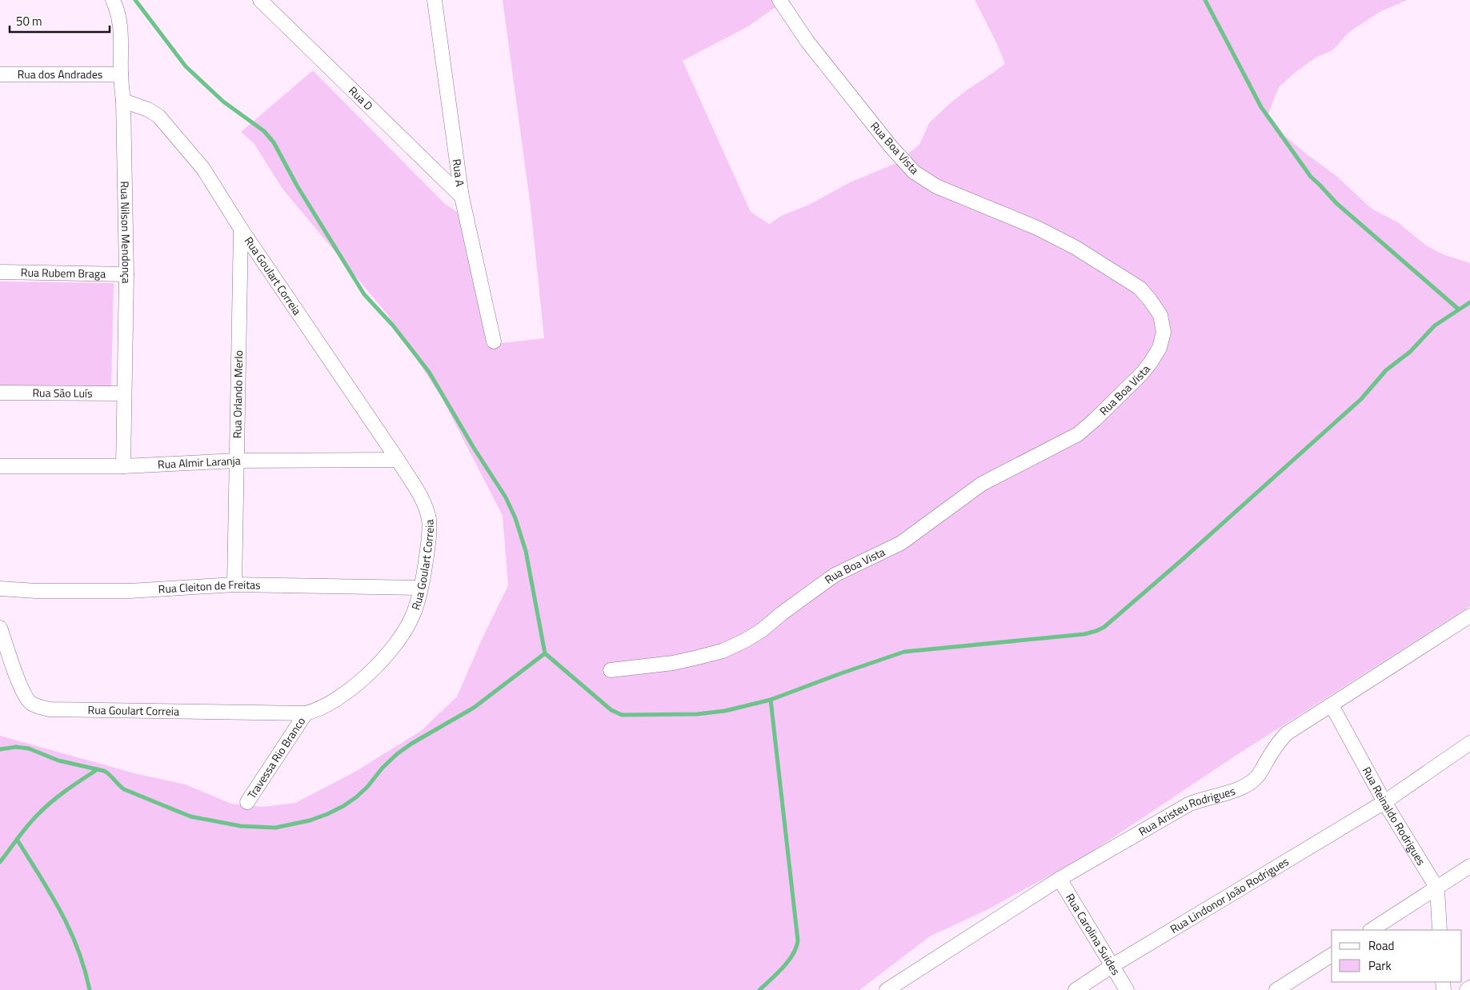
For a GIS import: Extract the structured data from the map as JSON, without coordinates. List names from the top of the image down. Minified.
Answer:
{"streets":{"street":["Rua dos Andrades","Rua D","Rua Boa Vista","Rua A","Rua Nilson Mendonça","Rua Rubem Braga","Rua Goulart Correia","Rua São Luís","Rua Orlando Merlo","Rua Almir Laranja","Rua Cleiton de Freitas","Travessa Rio Branco","Rua Aristeu Rodrigues","Rua Reinaldo Rodrigues","Rua Lindonor João Rodrigues","Rua Carolina Suides"]},"crossings":[["Rua dos Andrades","Rua Nilson Mendonça"],["Rua D","Rua A"],["Rua Nilson Mendonça","Rua Rubem Braga"],["Rua Nilson Mendonça","Rua Goulart Correia"],["Rua Nilson Mendonça","Rua São Luís"],["Rua Nilson Mendonça","Rua Almir Laranja"],["Rua Goulart Correia","Rua Orlando Merlo"],["Rua Goulart Correia","Rua Almir Laranja"],["Rua Goulart Correia","Rua Cleiton de Freitas"],["Rua Goulart Correia","Travessa Rio Branco"],["Rua Orlando Merlo","Rua Almir Laranja"],["Rua Orlando Merlo","Rua Cleiton de Freitas"],["Rua Aristeu Rodrigues","Rua Reinaldo Rodrigues"],["Rua Aristeu Rodrigues","Rua Carolina Suides"],["Rua Reinaldo Rodrigues","Rua Lindonor João Rodrigues"],["Rua Lindonor João Rodrigues","Rua Carolina Suides"]],"legend":["Road","Park"],"scale_bar":"50 m"}
